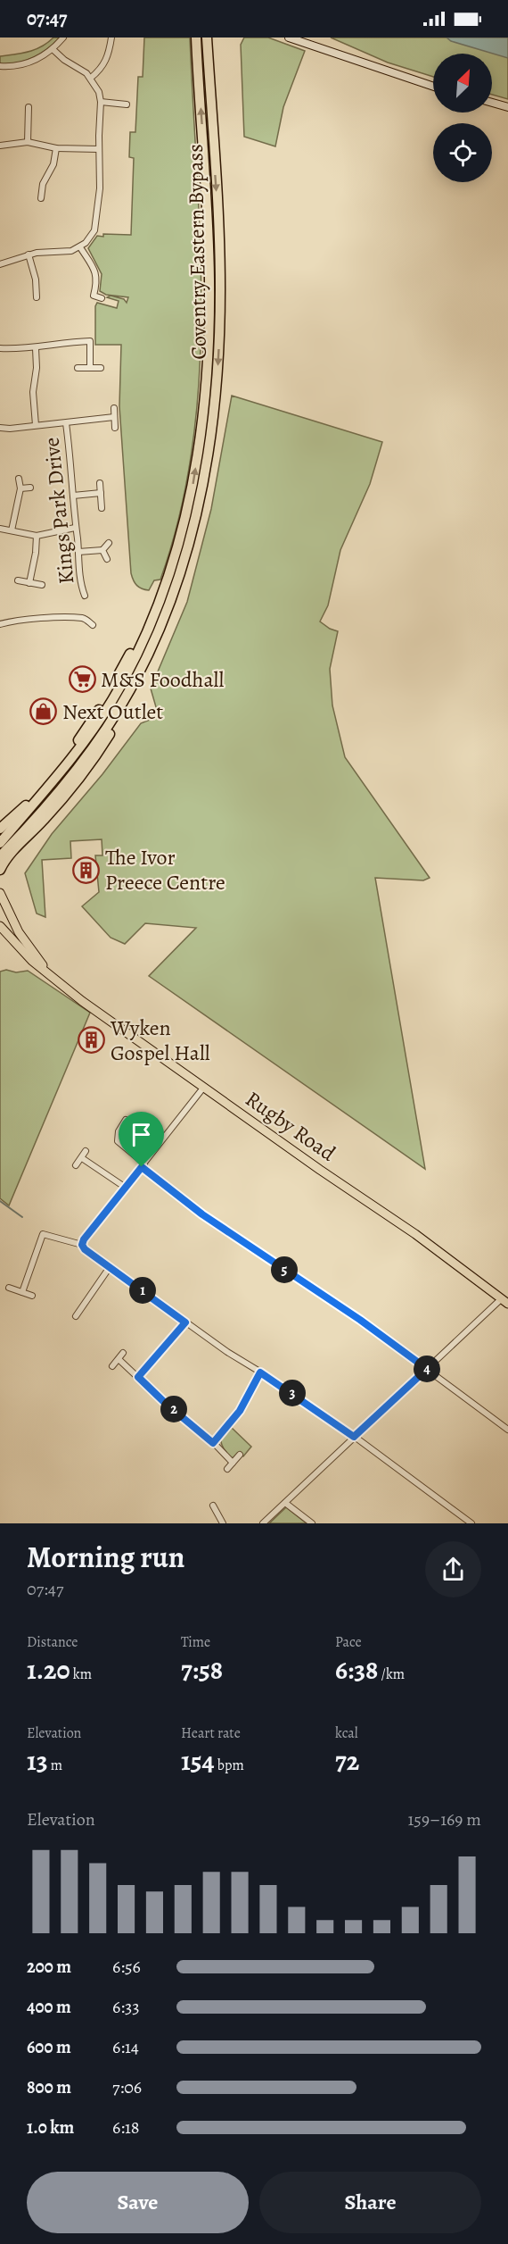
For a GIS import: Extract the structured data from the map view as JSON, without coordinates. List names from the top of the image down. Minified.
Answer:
{"streets":{"highway":["Coventry Eastern Bypass"],"main road":["Rugby Road"],"street":["Kings Park Drive"]},"places":{"supermarket":["M&S Foodhall"],"shop":["Next Outlet"],"building":["The Ivor Preece Centre","Wyken Gospel Hall"]},"north":"top right","page":{"status":"07:47","pins":["5","1","4","3","2"],"heading":["Morning run","07:47"],"stats":[["Distance","1.20 km"],["Time","7:58"],["Pace","6:38 /km"],["Elevation","13 m"],["Heart rate","154 bpm"],["kcal","72"]],"chart":["Elevation","159–169 m"],"list":[{"name":"200 m","note":"6:56"},{"name":"400 m","note":"6:33"},{"name":"600 m","note":"6:14"},{"name":"800 m","note":"7:06"},{"name":"1.0 km","note":"6:18"}],"buttons":["Save","Share"]}}
